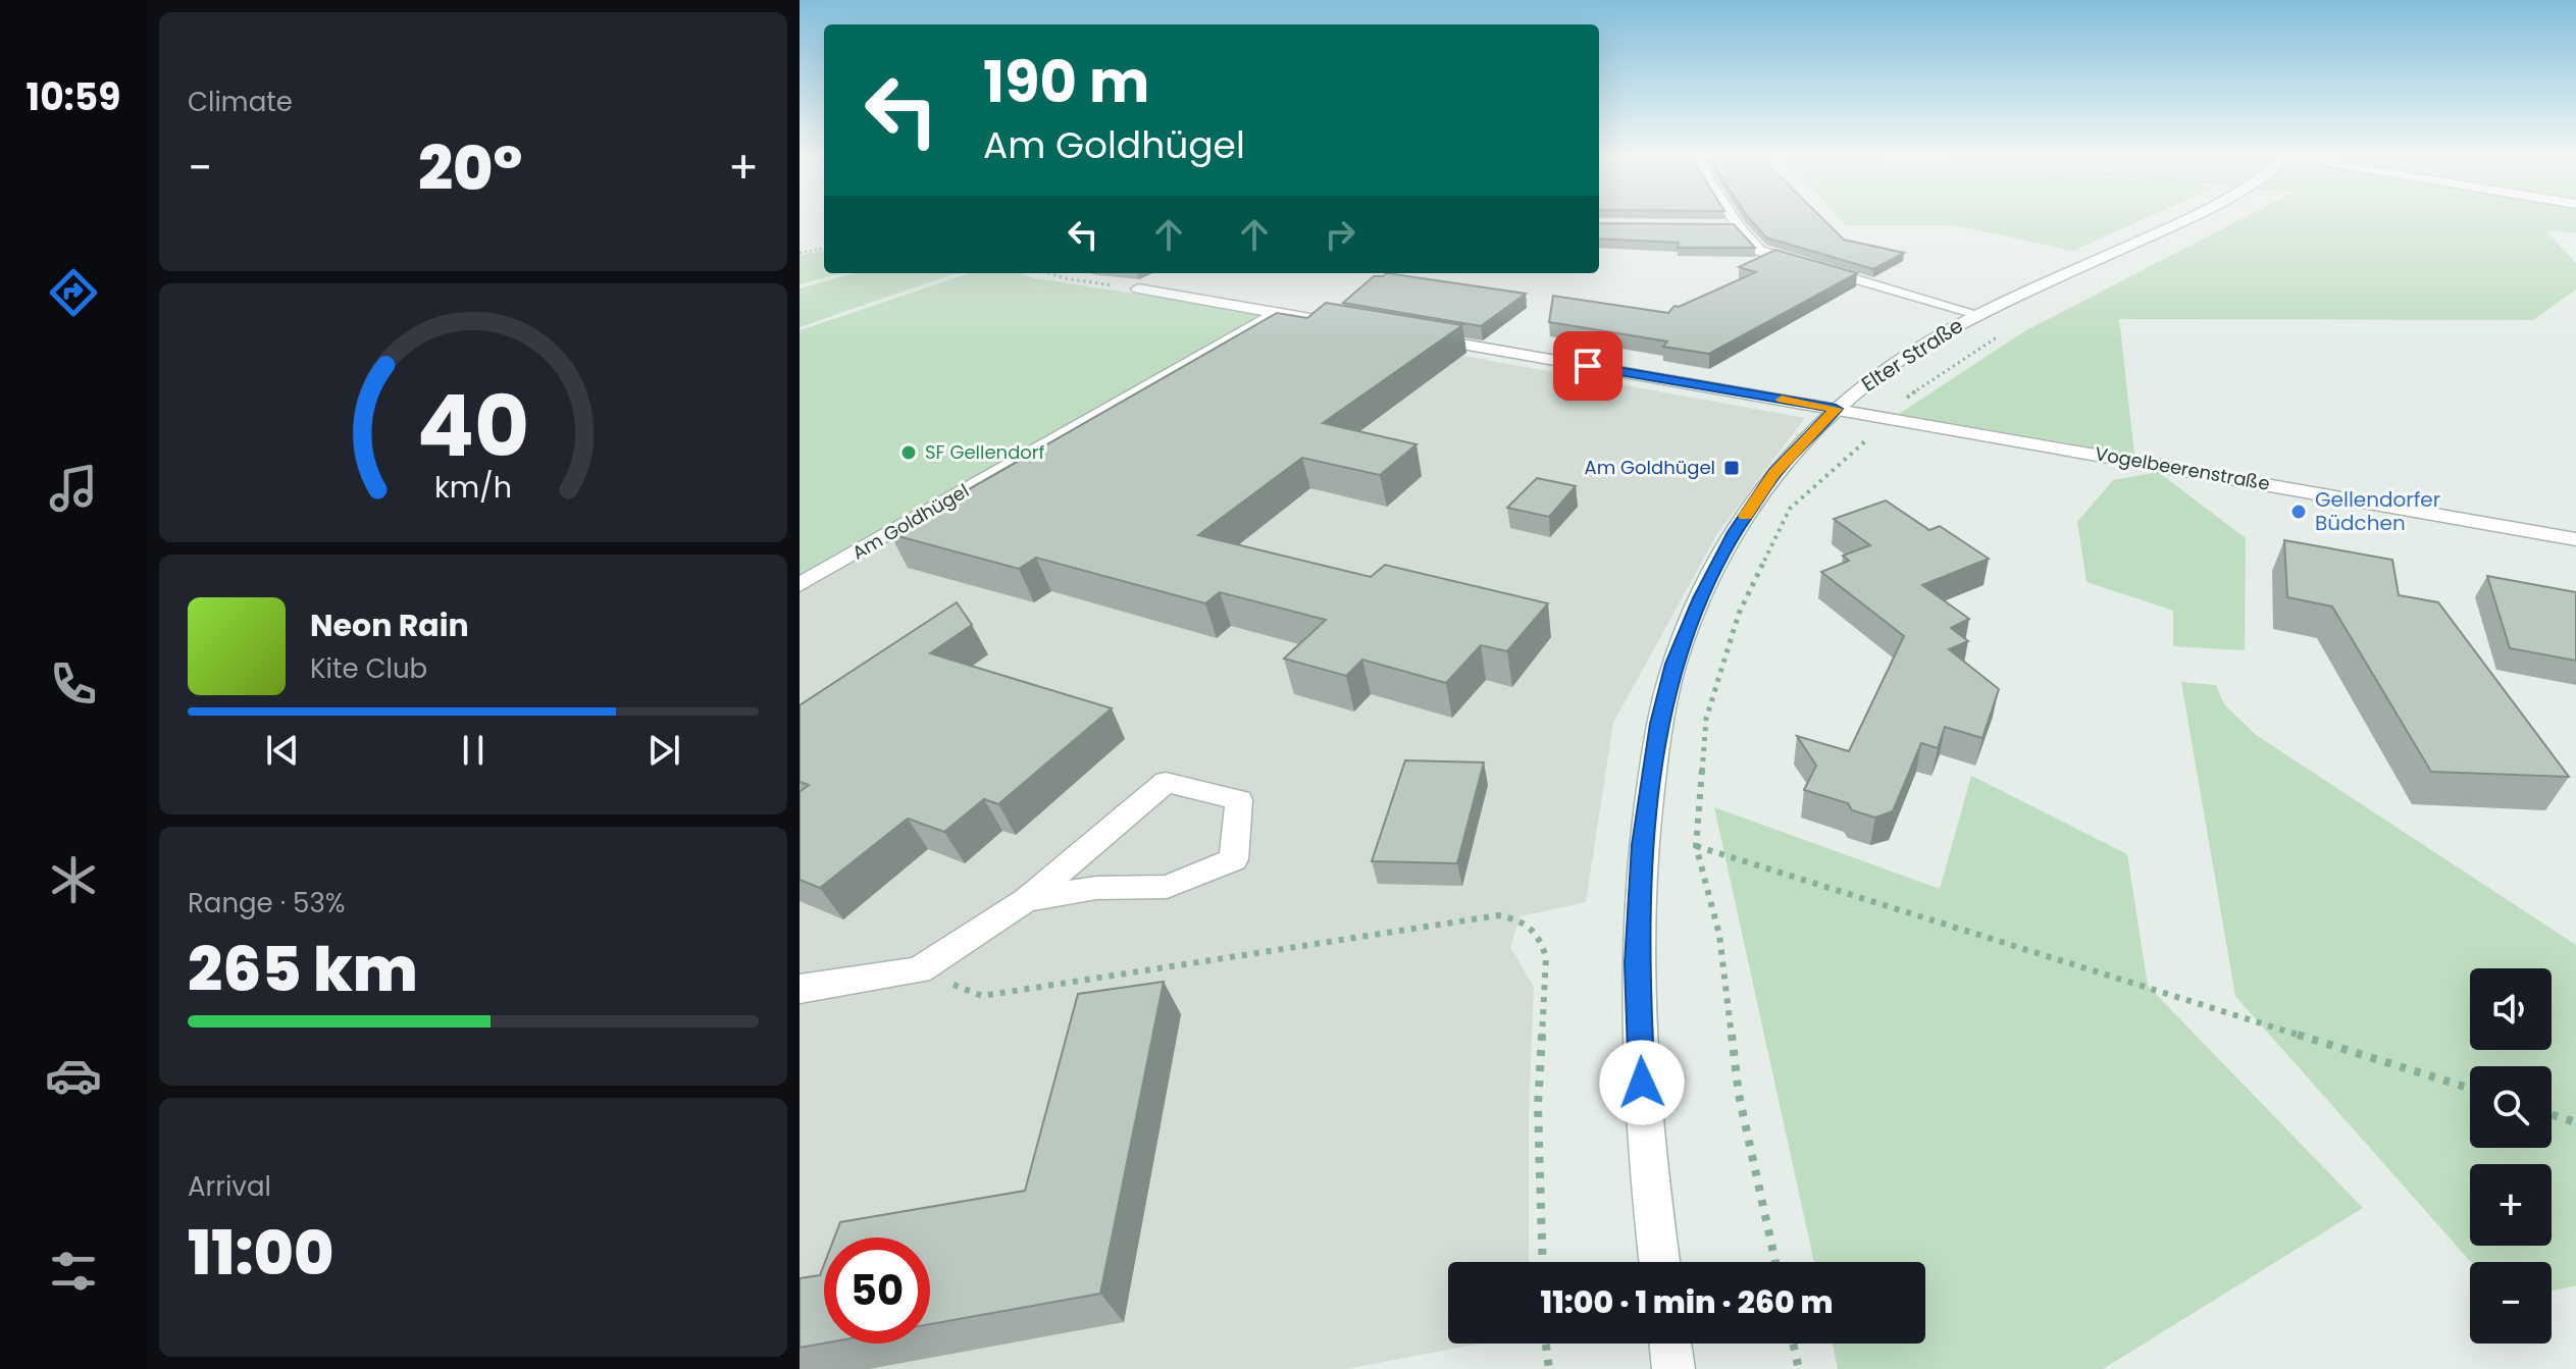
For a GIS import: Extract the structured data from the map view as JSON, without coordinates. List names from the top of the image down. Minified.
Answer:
{"streets":{"street":["Elter Straße","Vogelbeerenstraße","Am Goldhügel"]},"crossings":[["Elter Straße","Vogelbeerenstraße"]],"places":{"other":["SF Gellendorf","Gellendorfer Büdchen"],"transit":["Am Goldhügel"]},"page":{"tabs":"10:59","tile":["Climate",["Range · 53%","265 km"],["Arrival","11:00"]],"turn":["190 m","Am Goldhügel"],"heat":["−","20°","+"],"song":["Neon Rain","Kite Club"],"map_buttons":["+","−"],"limit":"50","trip":"11:00 · 1 min · 260 m","gauge":["40","km/h"]}}
